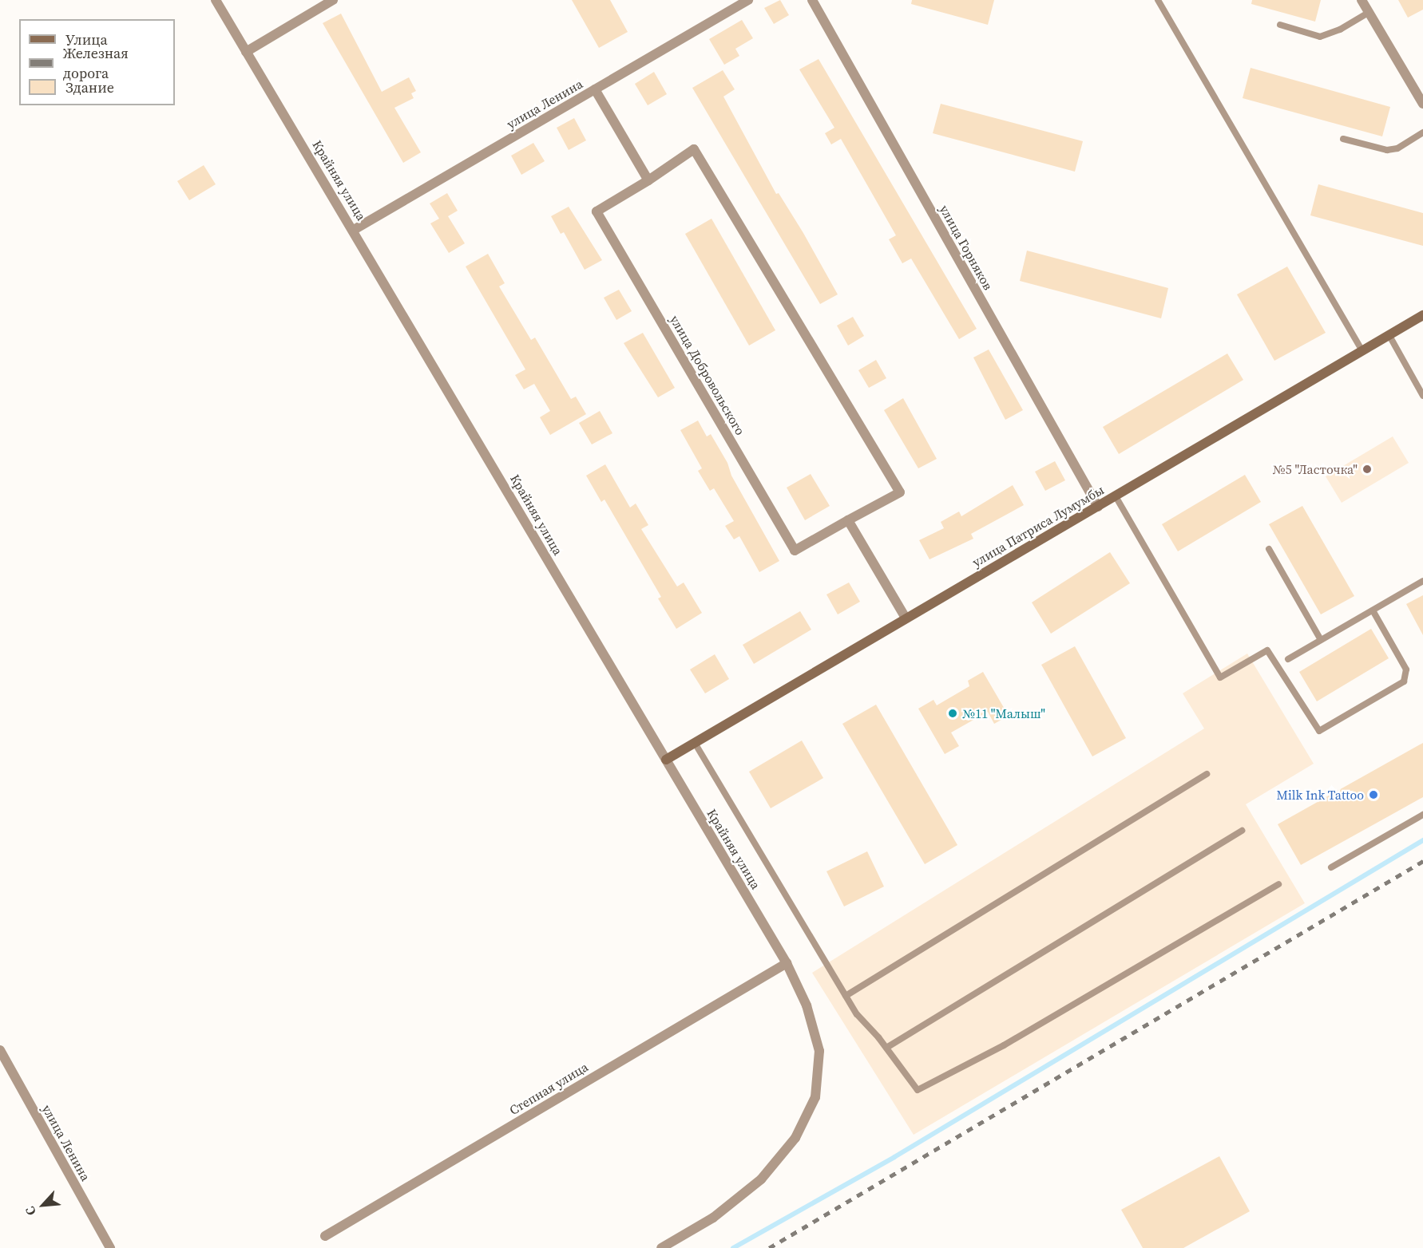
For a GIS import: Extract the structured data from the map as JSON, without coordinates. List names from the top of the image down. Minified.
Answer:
{"streets":{"street":["улица Ленина","Крайняя улица","улица Горняков","улица Добровольского","улица Патриса Лумумбы","Степная улица"]},"crossings":[["улица Ленина","Крайняя улица"],["Крайняя улица","улица Патриса Лумумбы"],["Крайняя улица","Степная улица"],["улица Горняков","улица Патриса Лумумбы"]],"places":["№5 \"Ласточка\"","№11 \"Малыш\"","Milk Ink Tattoo"],"legend":["Улица","Железная дорога","Здание"],"north":"bottom left"}
